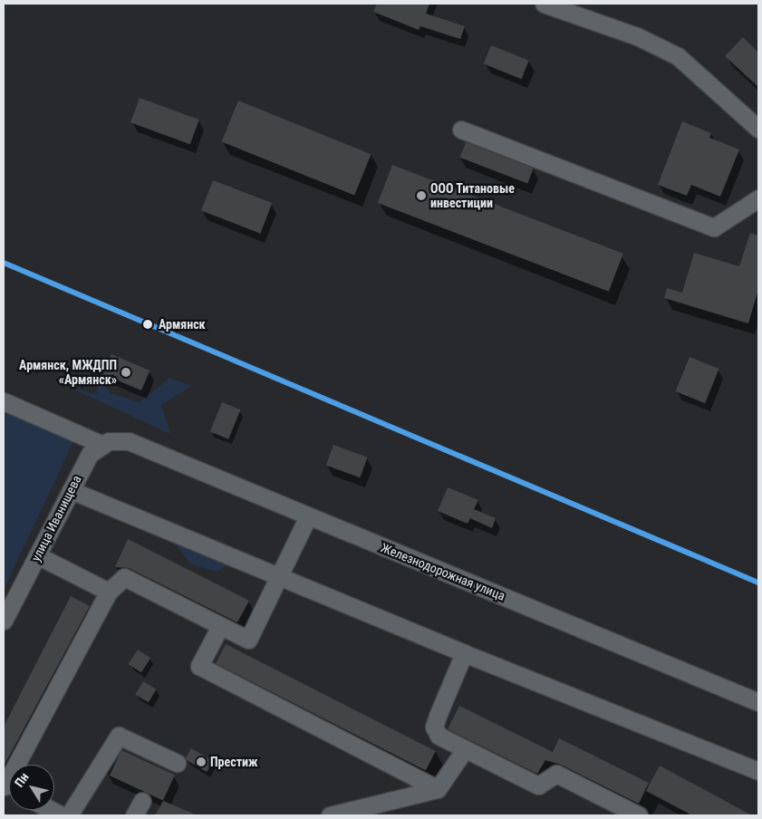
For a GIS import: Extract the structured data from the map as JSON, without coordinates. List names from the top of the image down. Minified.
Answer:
{"streets":{"street":["улица Иванищева","Железнодорожная улица"]},"crossings":[["улица Иванищева","Железнодорожная улица"]],"places":["ООО Титановые инвестиции","Армянск","Армянск, МЖДПП «Армянск»","Престиж"],"north":"top left"}
